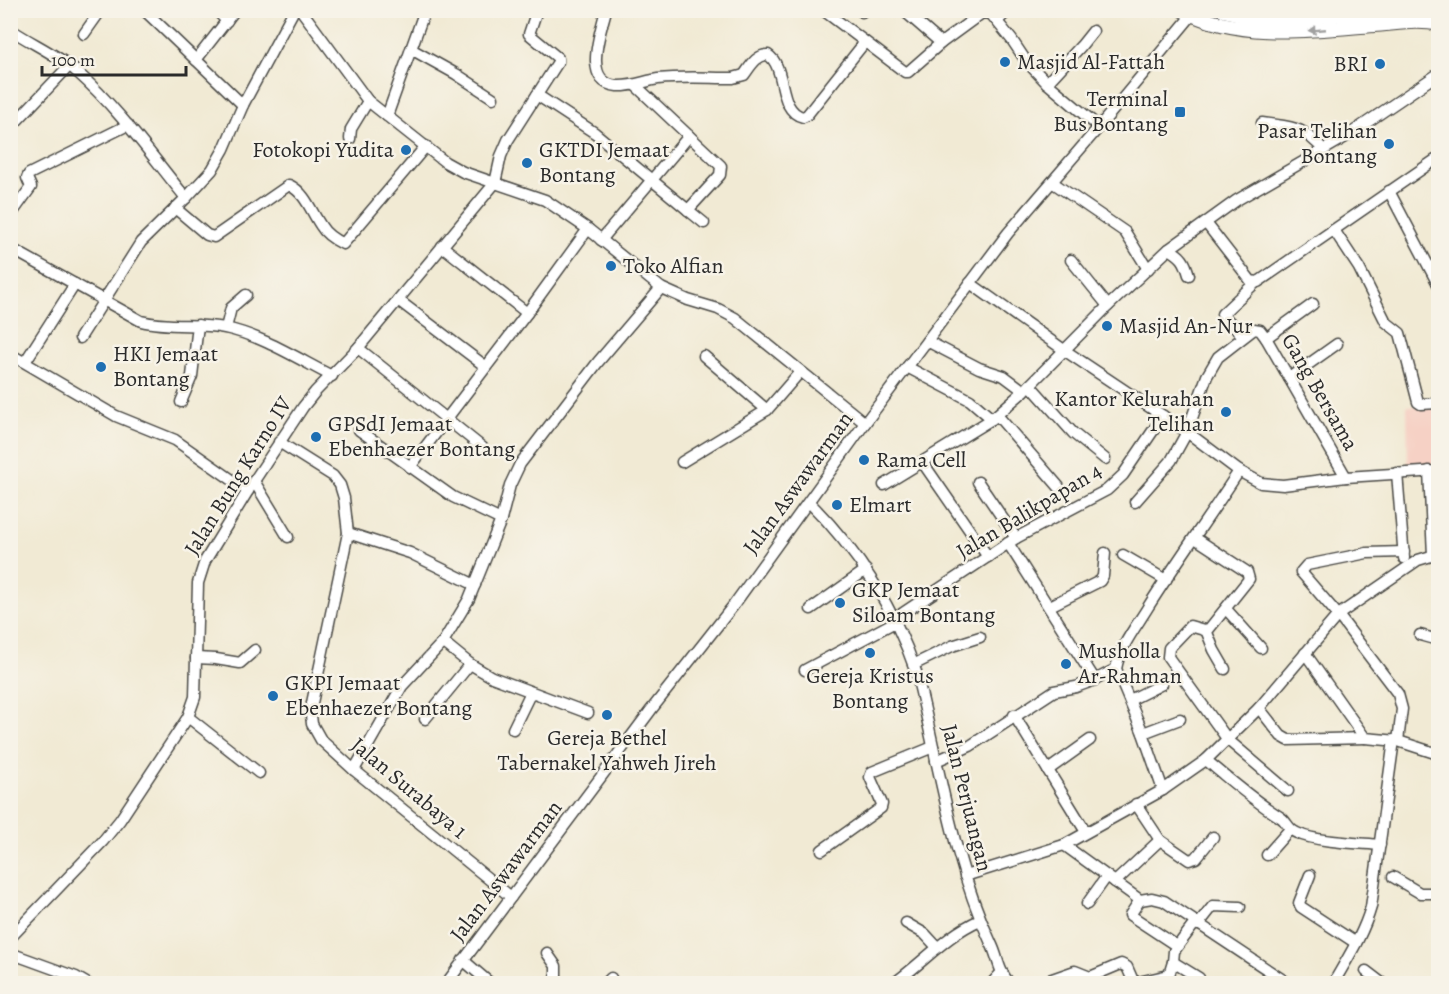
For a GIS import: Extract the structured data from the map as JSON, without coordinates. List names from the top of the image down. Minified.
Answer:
{"streets":{"street":["Gang Bersama","Jalan Bung Karno IV","Jalan Aswawarman","Jalan Balikpapan 4","Jalan Surabaya 1","Jalan Perjuangan"]},"crossings":[["Jalan Bung Karno IV","Jalan Surabaya 1"],["Jalan Aswawarman","Jalan Surabaya 1"],["Jalan Aswawarman","Jalan Perjuangan"],["Jalan Balikpapan 4","Jalan Perjuangan"]],"places":{"other":["Masjid Al-Fattah","BRI","Pasar Telihan Bontang","Fotokopi Yudita","GKTDI Jemaat Bontang","Toko Alfian","Masjid An-Nur","HKI Jemaat Bontang","Kantor Kelurahan Telihan","GPSdI Jemaat Ebenhaezer Bontang","Rama Cell","Elmart","GKP Jemaat Siloam Bontang","Gereja Kristus Bontang","Musholla Ar-Rahman","GKPI Jemaat Ebenhaezer Bontang","Gereja Bethel Tabernakel Yahweh Jireh"],"transit":["Terminal Bus Bontang"]},"scale_bar":"100 m"}
